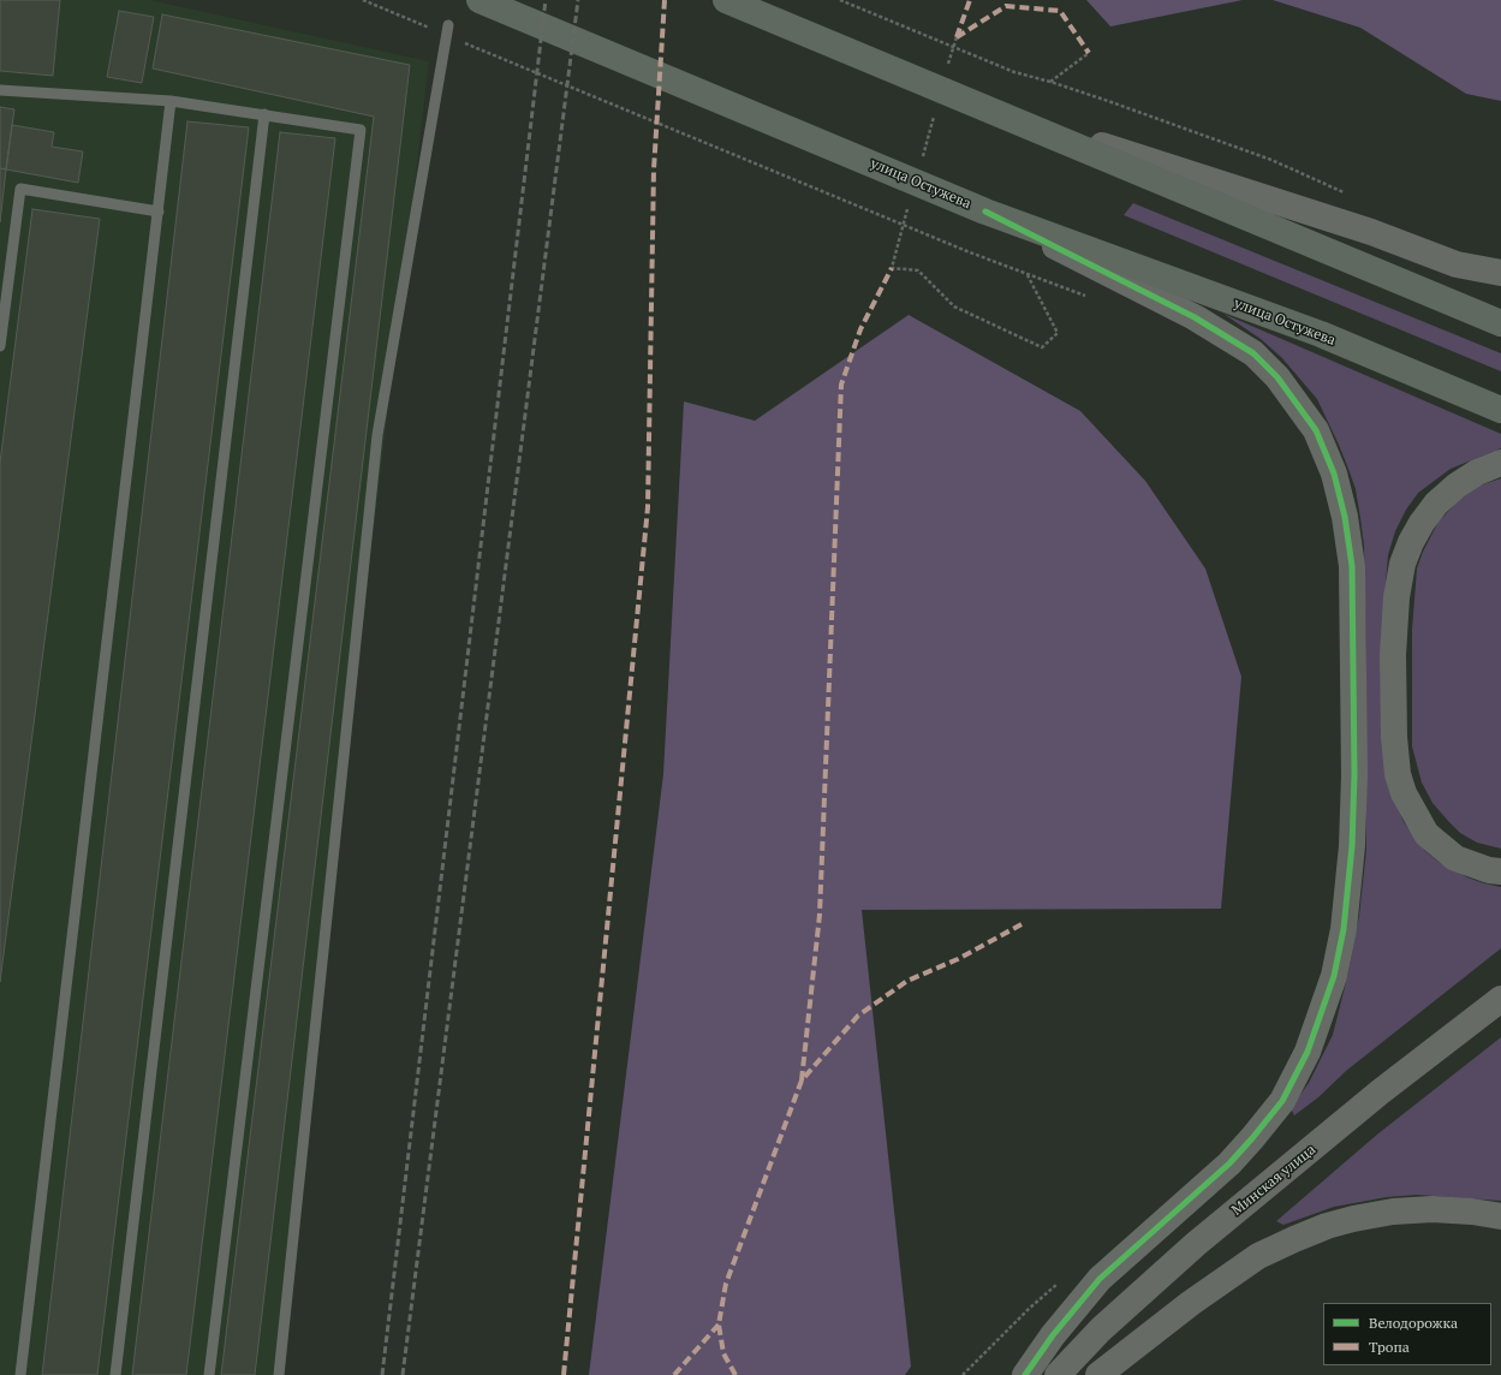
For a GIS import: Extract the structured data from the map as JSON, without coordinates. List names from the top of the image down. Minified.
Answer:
{"streets":{"main road":["улица Остужева"],"street":["Минская улица"]},"legend":["Велодорожка","Тропа"]}
